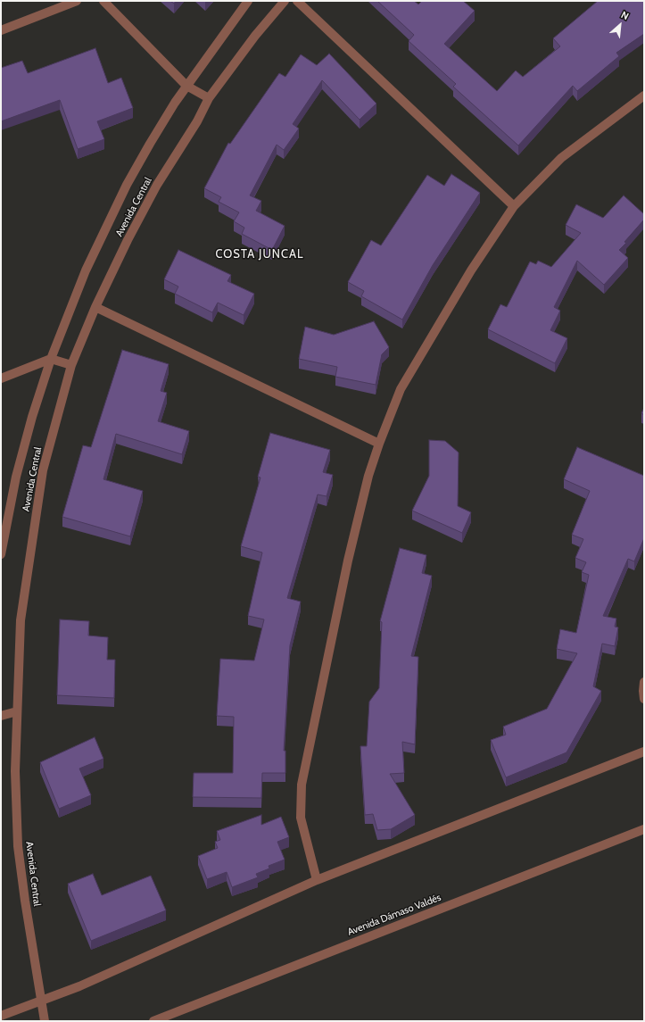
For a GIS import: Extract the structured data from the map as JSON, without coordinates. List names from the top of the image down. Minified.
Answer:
{"streets":{"street":["Avenida Central","Avenida Dámaso Valdés"]},"districts":["COSTA JUNCAL"],"north":"top right"}
